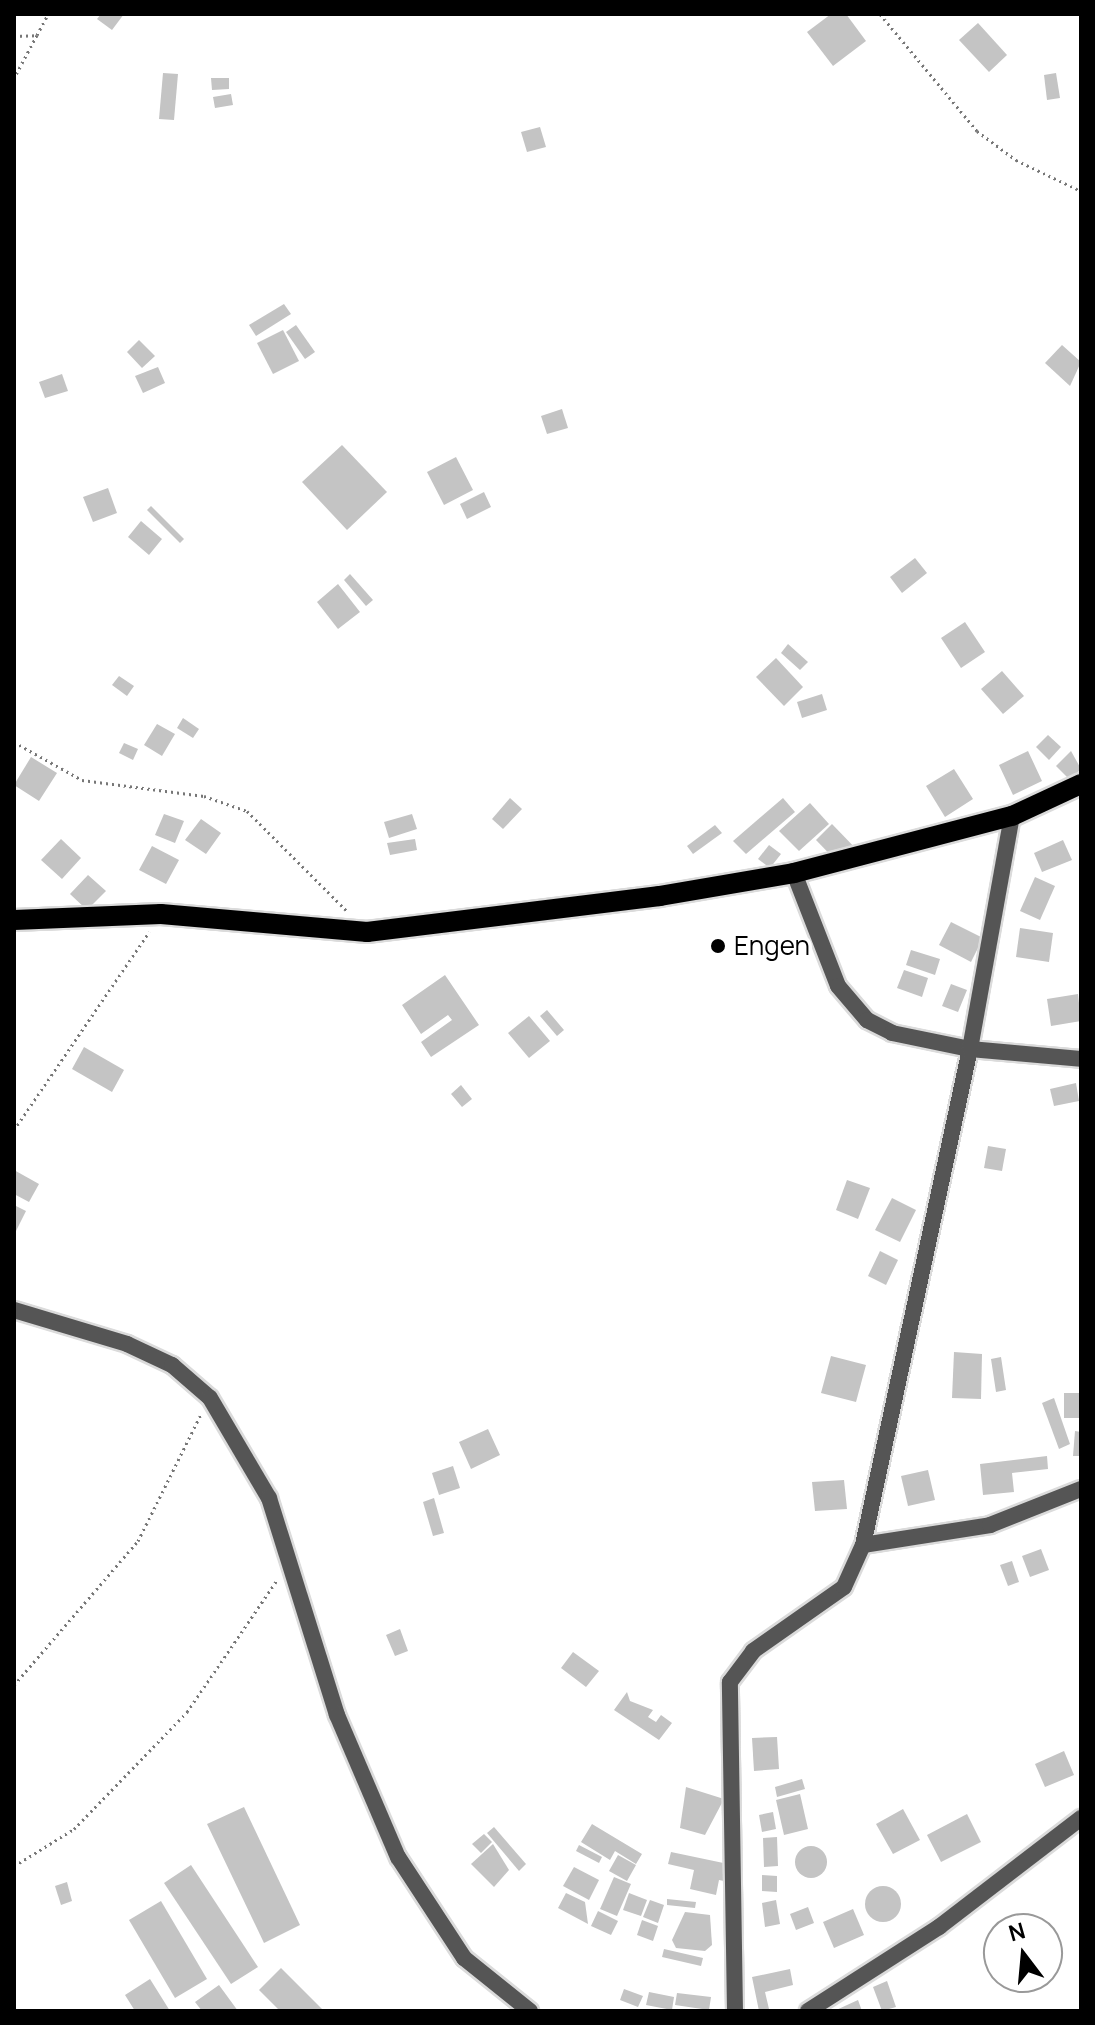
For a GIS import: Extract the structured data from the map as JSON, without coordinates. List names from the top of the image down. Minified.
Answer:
{"places":["Engen"],"north":"top"}
